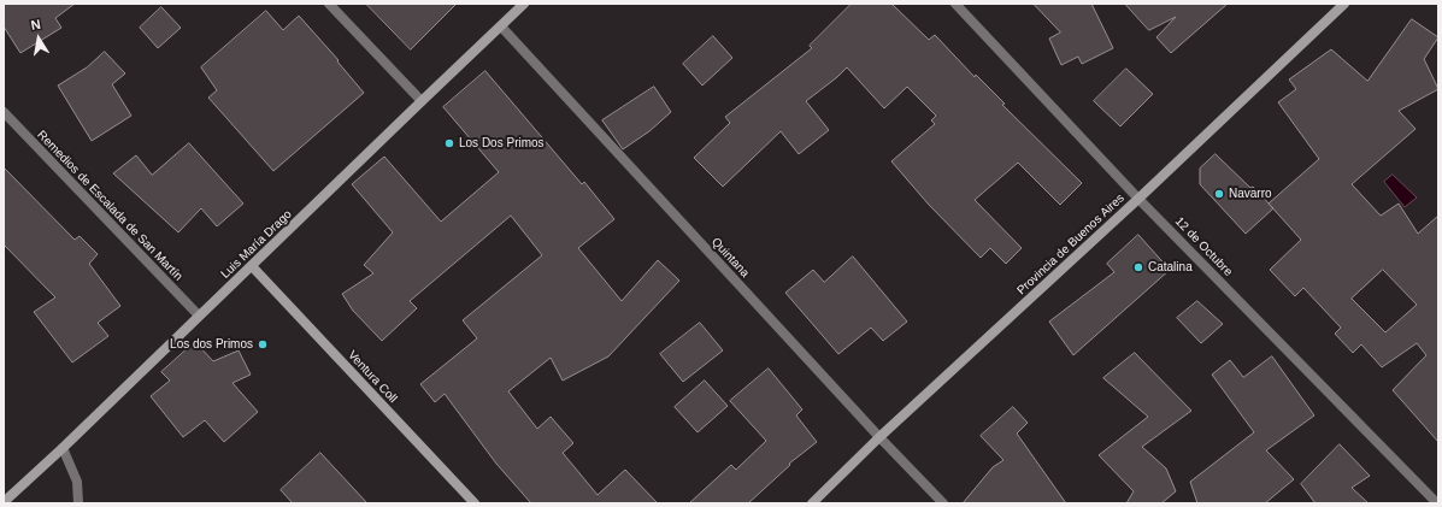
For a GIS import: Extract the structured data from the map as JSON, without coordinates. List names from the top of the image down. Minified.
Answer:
{"streets":{"street":["Remedios de Escalada de San Martín","Luis María Drago","Provincia de Buenos Aires","12 de Octubre","Quintana","Ventura Coll"]},"crossings":[["Remedios de Escalada de San Martín","Luis María Drago"],["Luis María Drago","Quintana"],["Luis María Drago","Ventura Coll"],["Provincia de Buenos Aires","12 de Octubre"],["Provincia de Buenos Aires","Quintana"]],"places":["Los Dos Primos","Navarro","Catalina","Los dos Primos"],"north":"top"}
